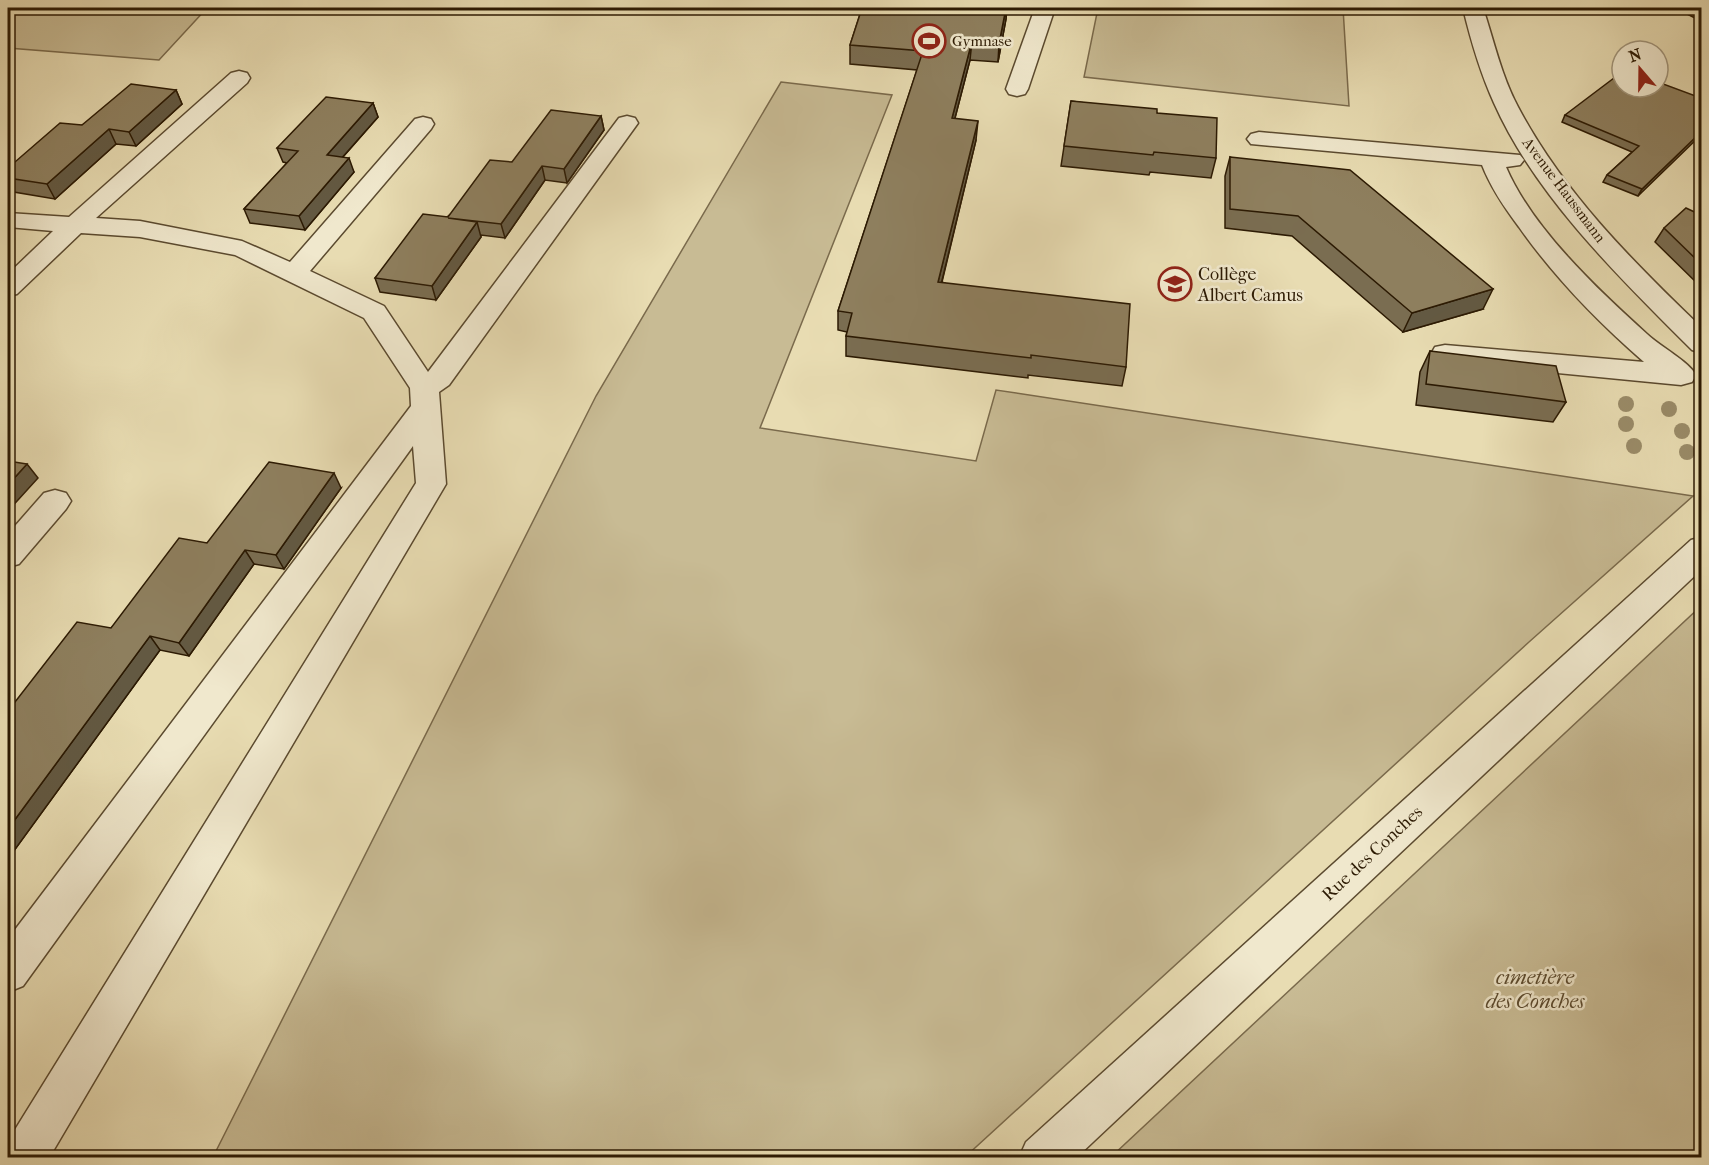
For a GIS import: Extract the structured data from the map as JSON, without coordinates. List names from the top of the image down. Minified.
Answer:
{"streets":{"street":["Avenue Haussmann","Rue des Conches"]},"parks":["cimetière des Conches"],"places":{"sports":["Gymnase"],"school or university":["Collège Albert Camus"]},"north":"top"}
